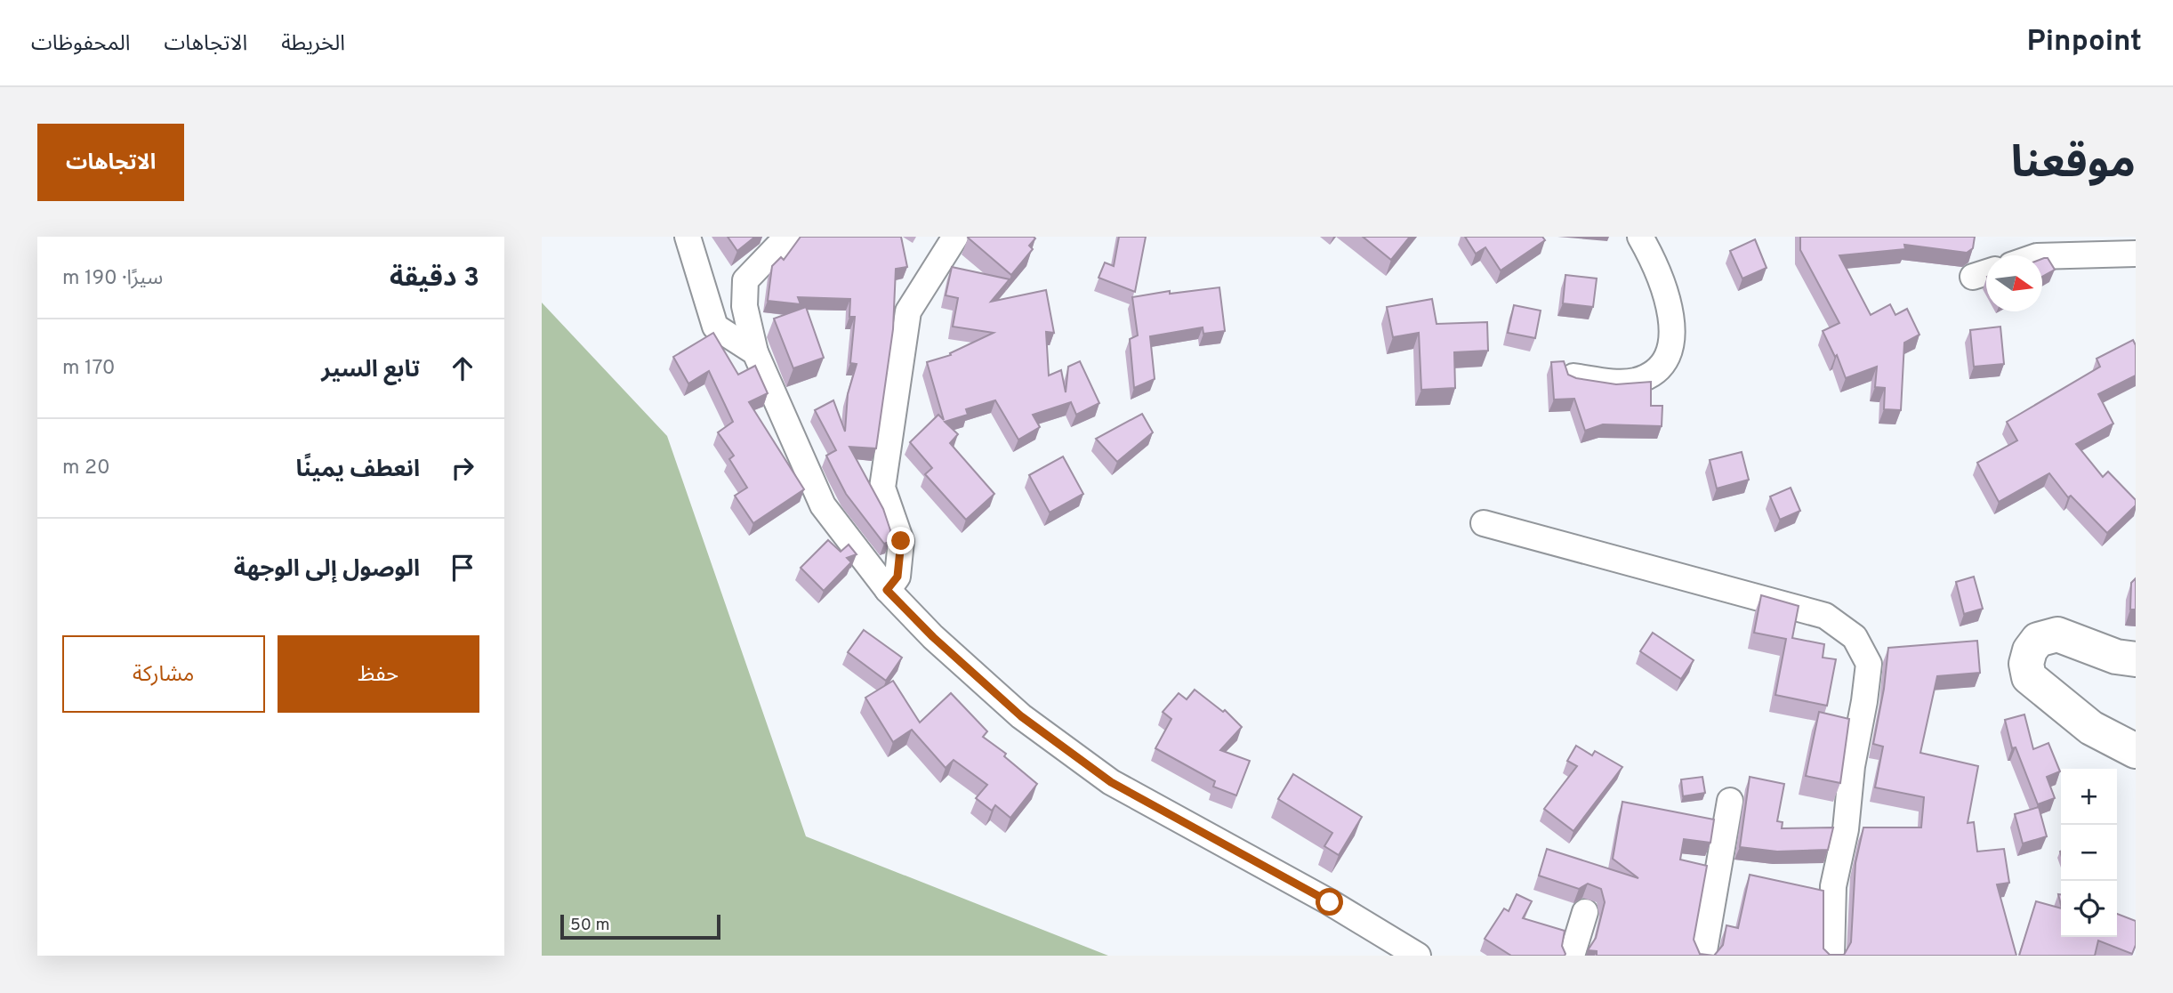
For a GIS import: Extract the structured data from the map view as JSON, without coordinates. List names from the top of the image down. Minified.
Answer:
{"scale_bar":"50 m","north":"right","page":{"header":"Pinpoint","nav":["الخريطة","الاتجاهات","المحفوظات"],"title":"موقعنا","buttons":["الاتجاهات",["حفظ","مشاركة"]],"heading":["3 دقيقة","سيرًا · 190 m"],"list":[["تابع السير","170 m"],["انعطف يمينًا","20 m"],"الوصول إلى الوجهة"],"map_buttons":["+","−"],"scale":"50 m"}}
